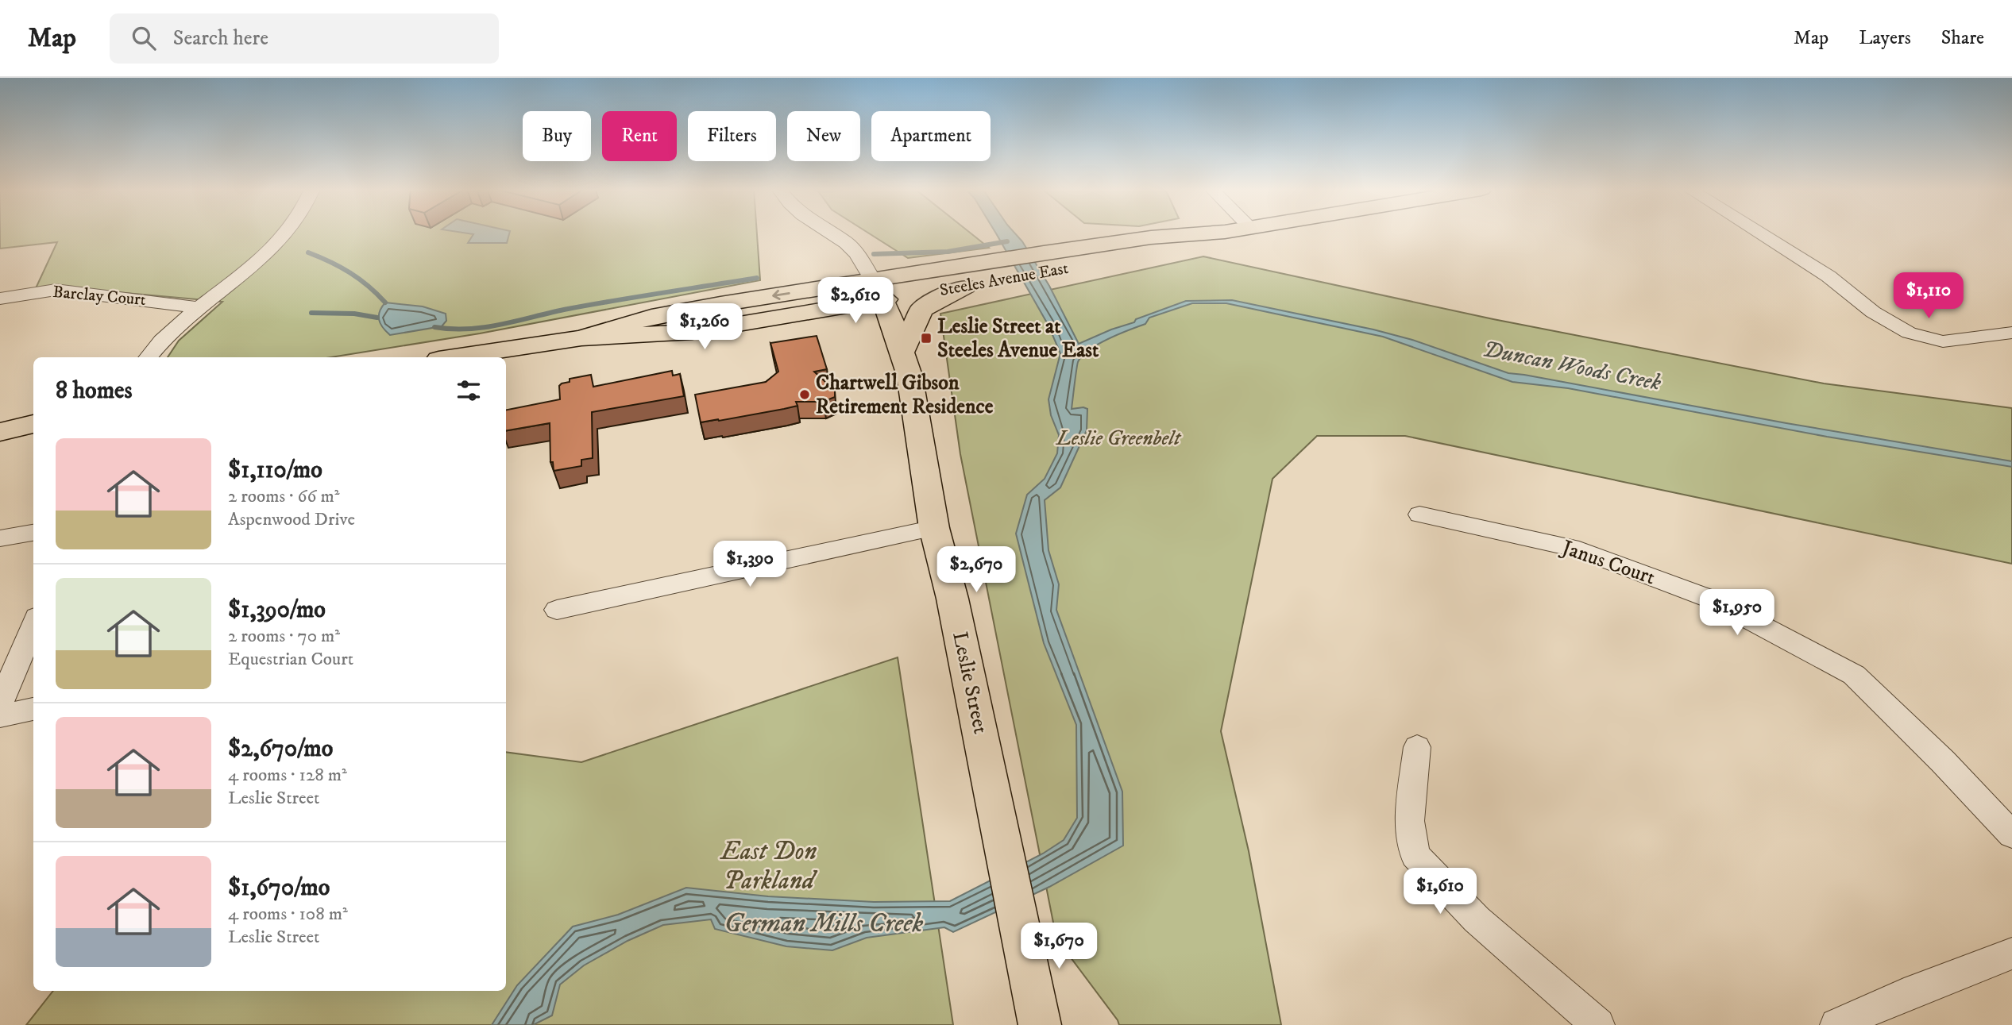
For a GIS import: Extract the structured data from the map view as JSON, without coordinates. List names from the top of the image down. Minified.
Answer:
{"streets":{"main road":["Steeles Avenue East","Leslie Street"],"street":["Barclay Court","Janus Court"]},"crossings":[["Steeles Avenue East","Leslie Street"]],"water":["Duncan Woods Creek","German Mills Creek"],"parks":["Leslie Greenbelt","East Don Parkland"],"places":{"transit":["Leslie Street at Steeles Avenue East"],"other":["Chartwell Gibson Retirement Residence"]},"page":{"header":"Map","search":"Search here","nav":["Map","Layers","Share"],"chip":["Buy","Rent","Filters","New","Apartment"],"price":["$1,110","$2,610","$1,260","$1,390","$2,670","$1,950","$1,610","$1,670"],"heading":"8 homes","list":[{"name":"$1,110/mo","note":"2 rooms · 66 m² · Aspenwood Drive"},{"name":"$1,390/mo","note":"2 rooms · 70 m² · Equestrian Court"},{"name":"$2,670/mo","note":"4 rooms · 128 m² · Leslie Street"},{"name":"$1,670/mo","note":"4 rooms · 108 m² · Leslie Street"}]}}
